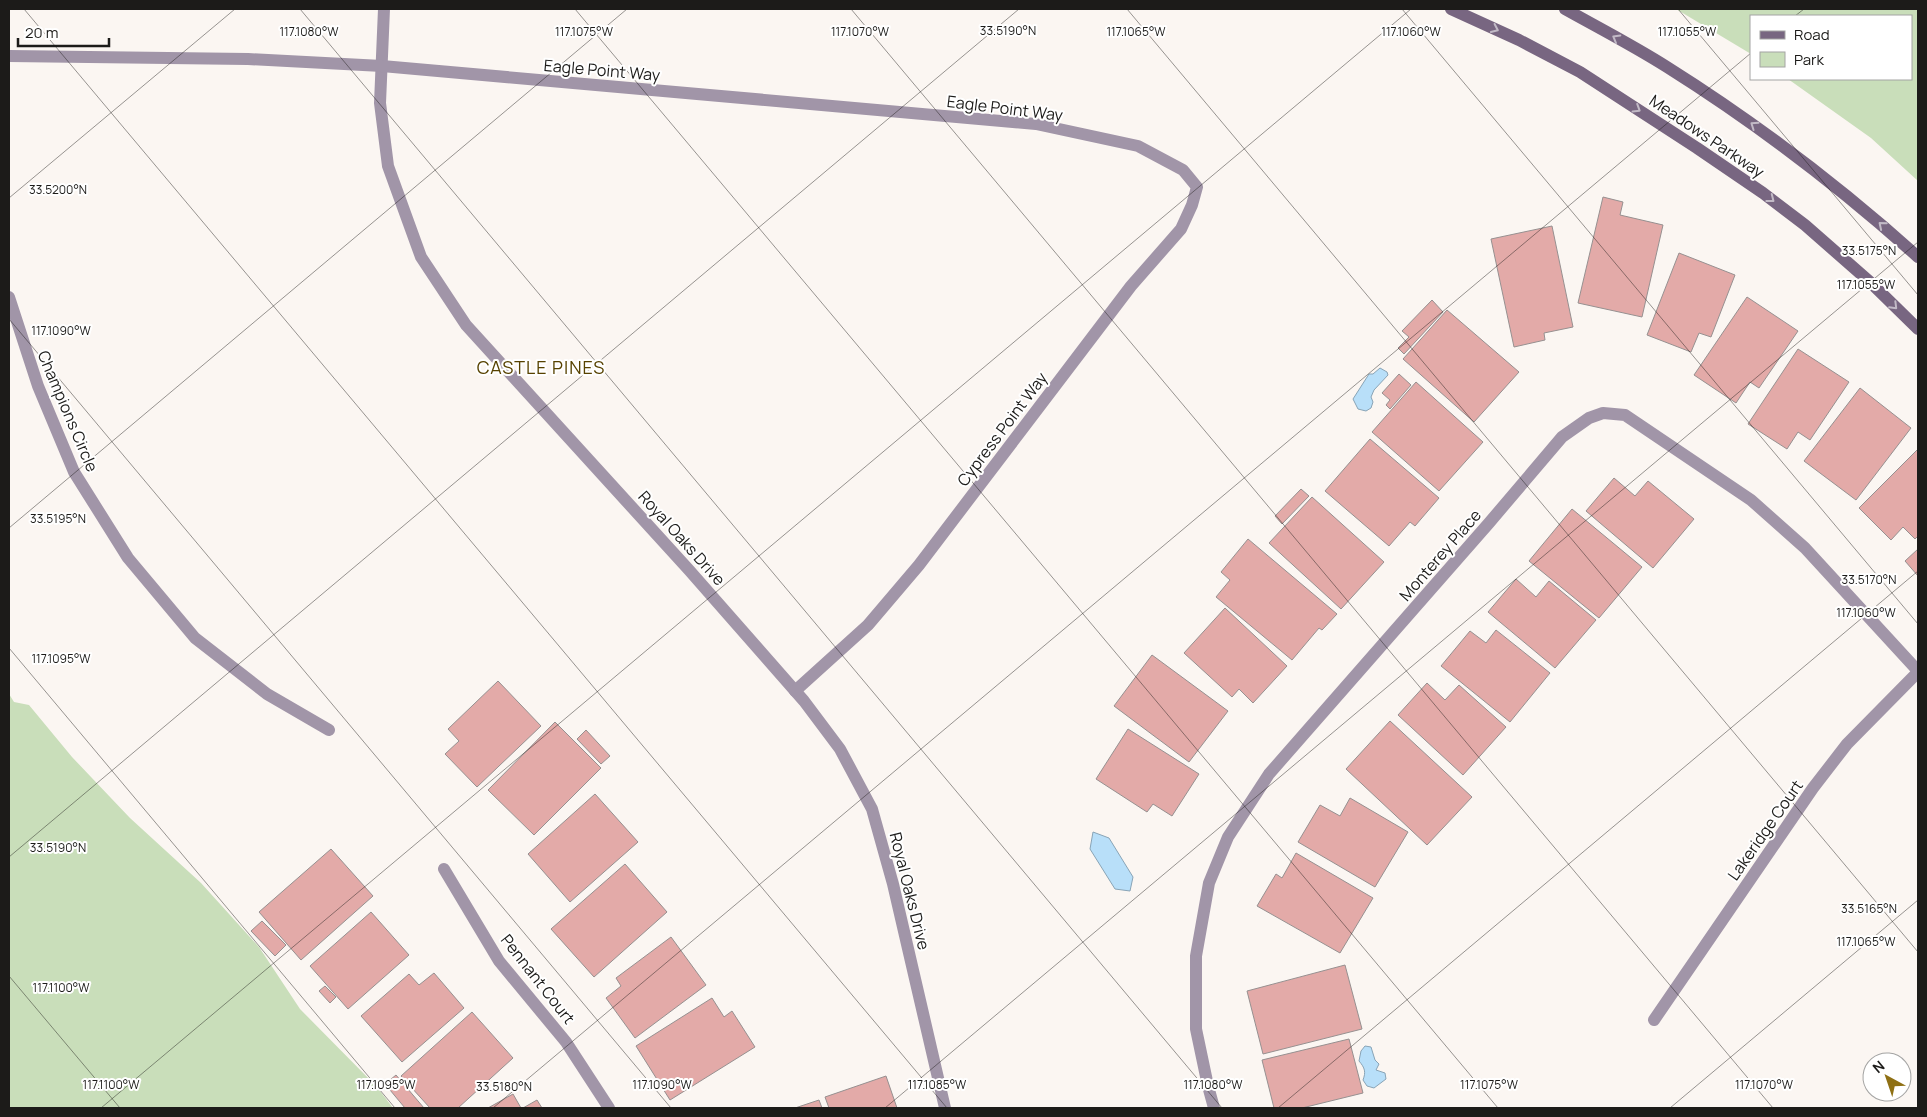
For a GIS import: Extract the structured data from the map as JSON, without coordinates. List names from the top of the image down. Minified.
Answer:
{"streets":{"main road":["Meadows Parkway"],"street":["Eagle Point Way","Champions Circle","Cypress Point Way","Royal Oaks Drive","Monterey Place","Lakeridge Court","Pennant Court"]},"crossings":[["Eagle Point Way","Cypress Point Way"],["Eagle Point Way","Royal Oaks Drive"],["Cypress Point Way","Royal Oaks Drive"],["Monterey Place","Lakeridge Court"]],"districts":["CASTLE PINES"],"legend":["Road","Park"],"scale_bar":"20 m","north":"top left","coordinates":["33.5190°N","117.1065°W","117.1060°W","117.1055°W","117.1080°W","117.1075°W","117.1070°W","33.5200°N","33.5175°N","117.1090°W","33.5195°N","33.5170°N","117.1095°W","33.5165°N","117.1100°W","117.1085°W","33.5180°N"]}
